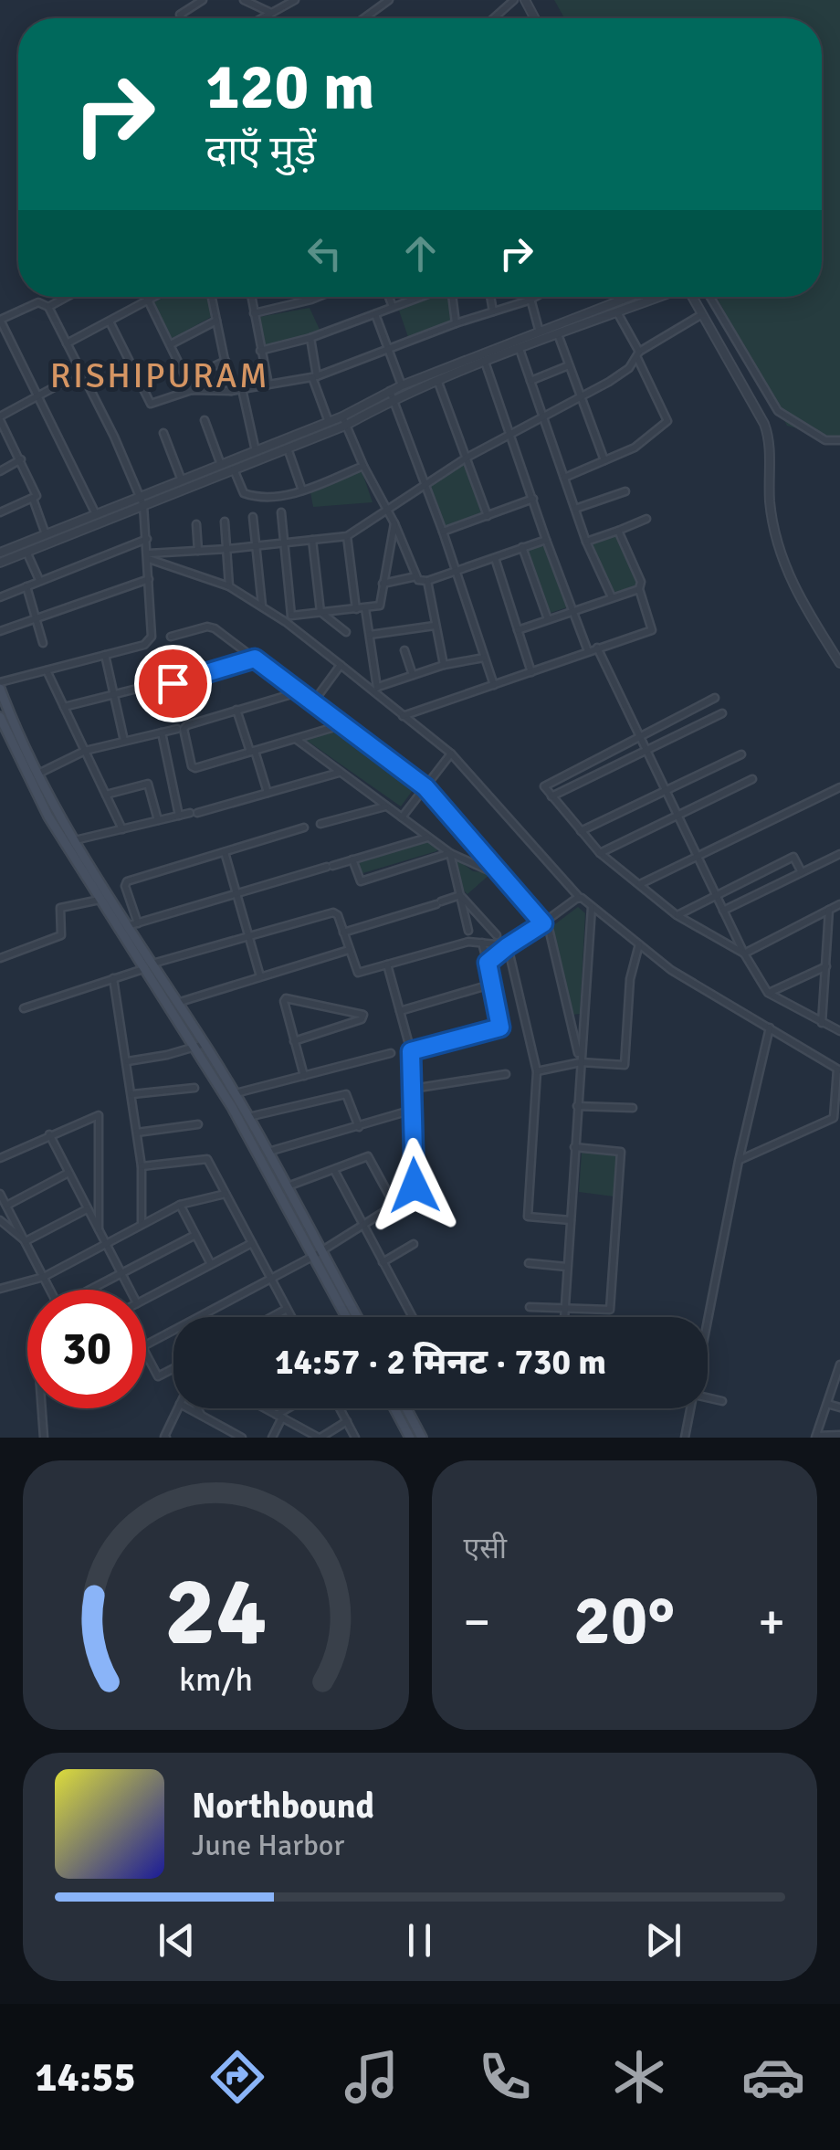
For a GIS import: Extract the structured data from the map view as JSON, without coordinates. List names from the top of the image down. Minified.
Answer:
{"districts":["RISHIPURAM"],"page":{"turn":["120 m","दाएँ मुड़ें"],"limit":"30","trip":"14:57 · 2 मिनट · 730 m","tile":"एसी","heat":["−","20°","+"],"song":["Northbound","June Harbor"],"tabs":"14:55","gauge":["24","km/h"]}}
